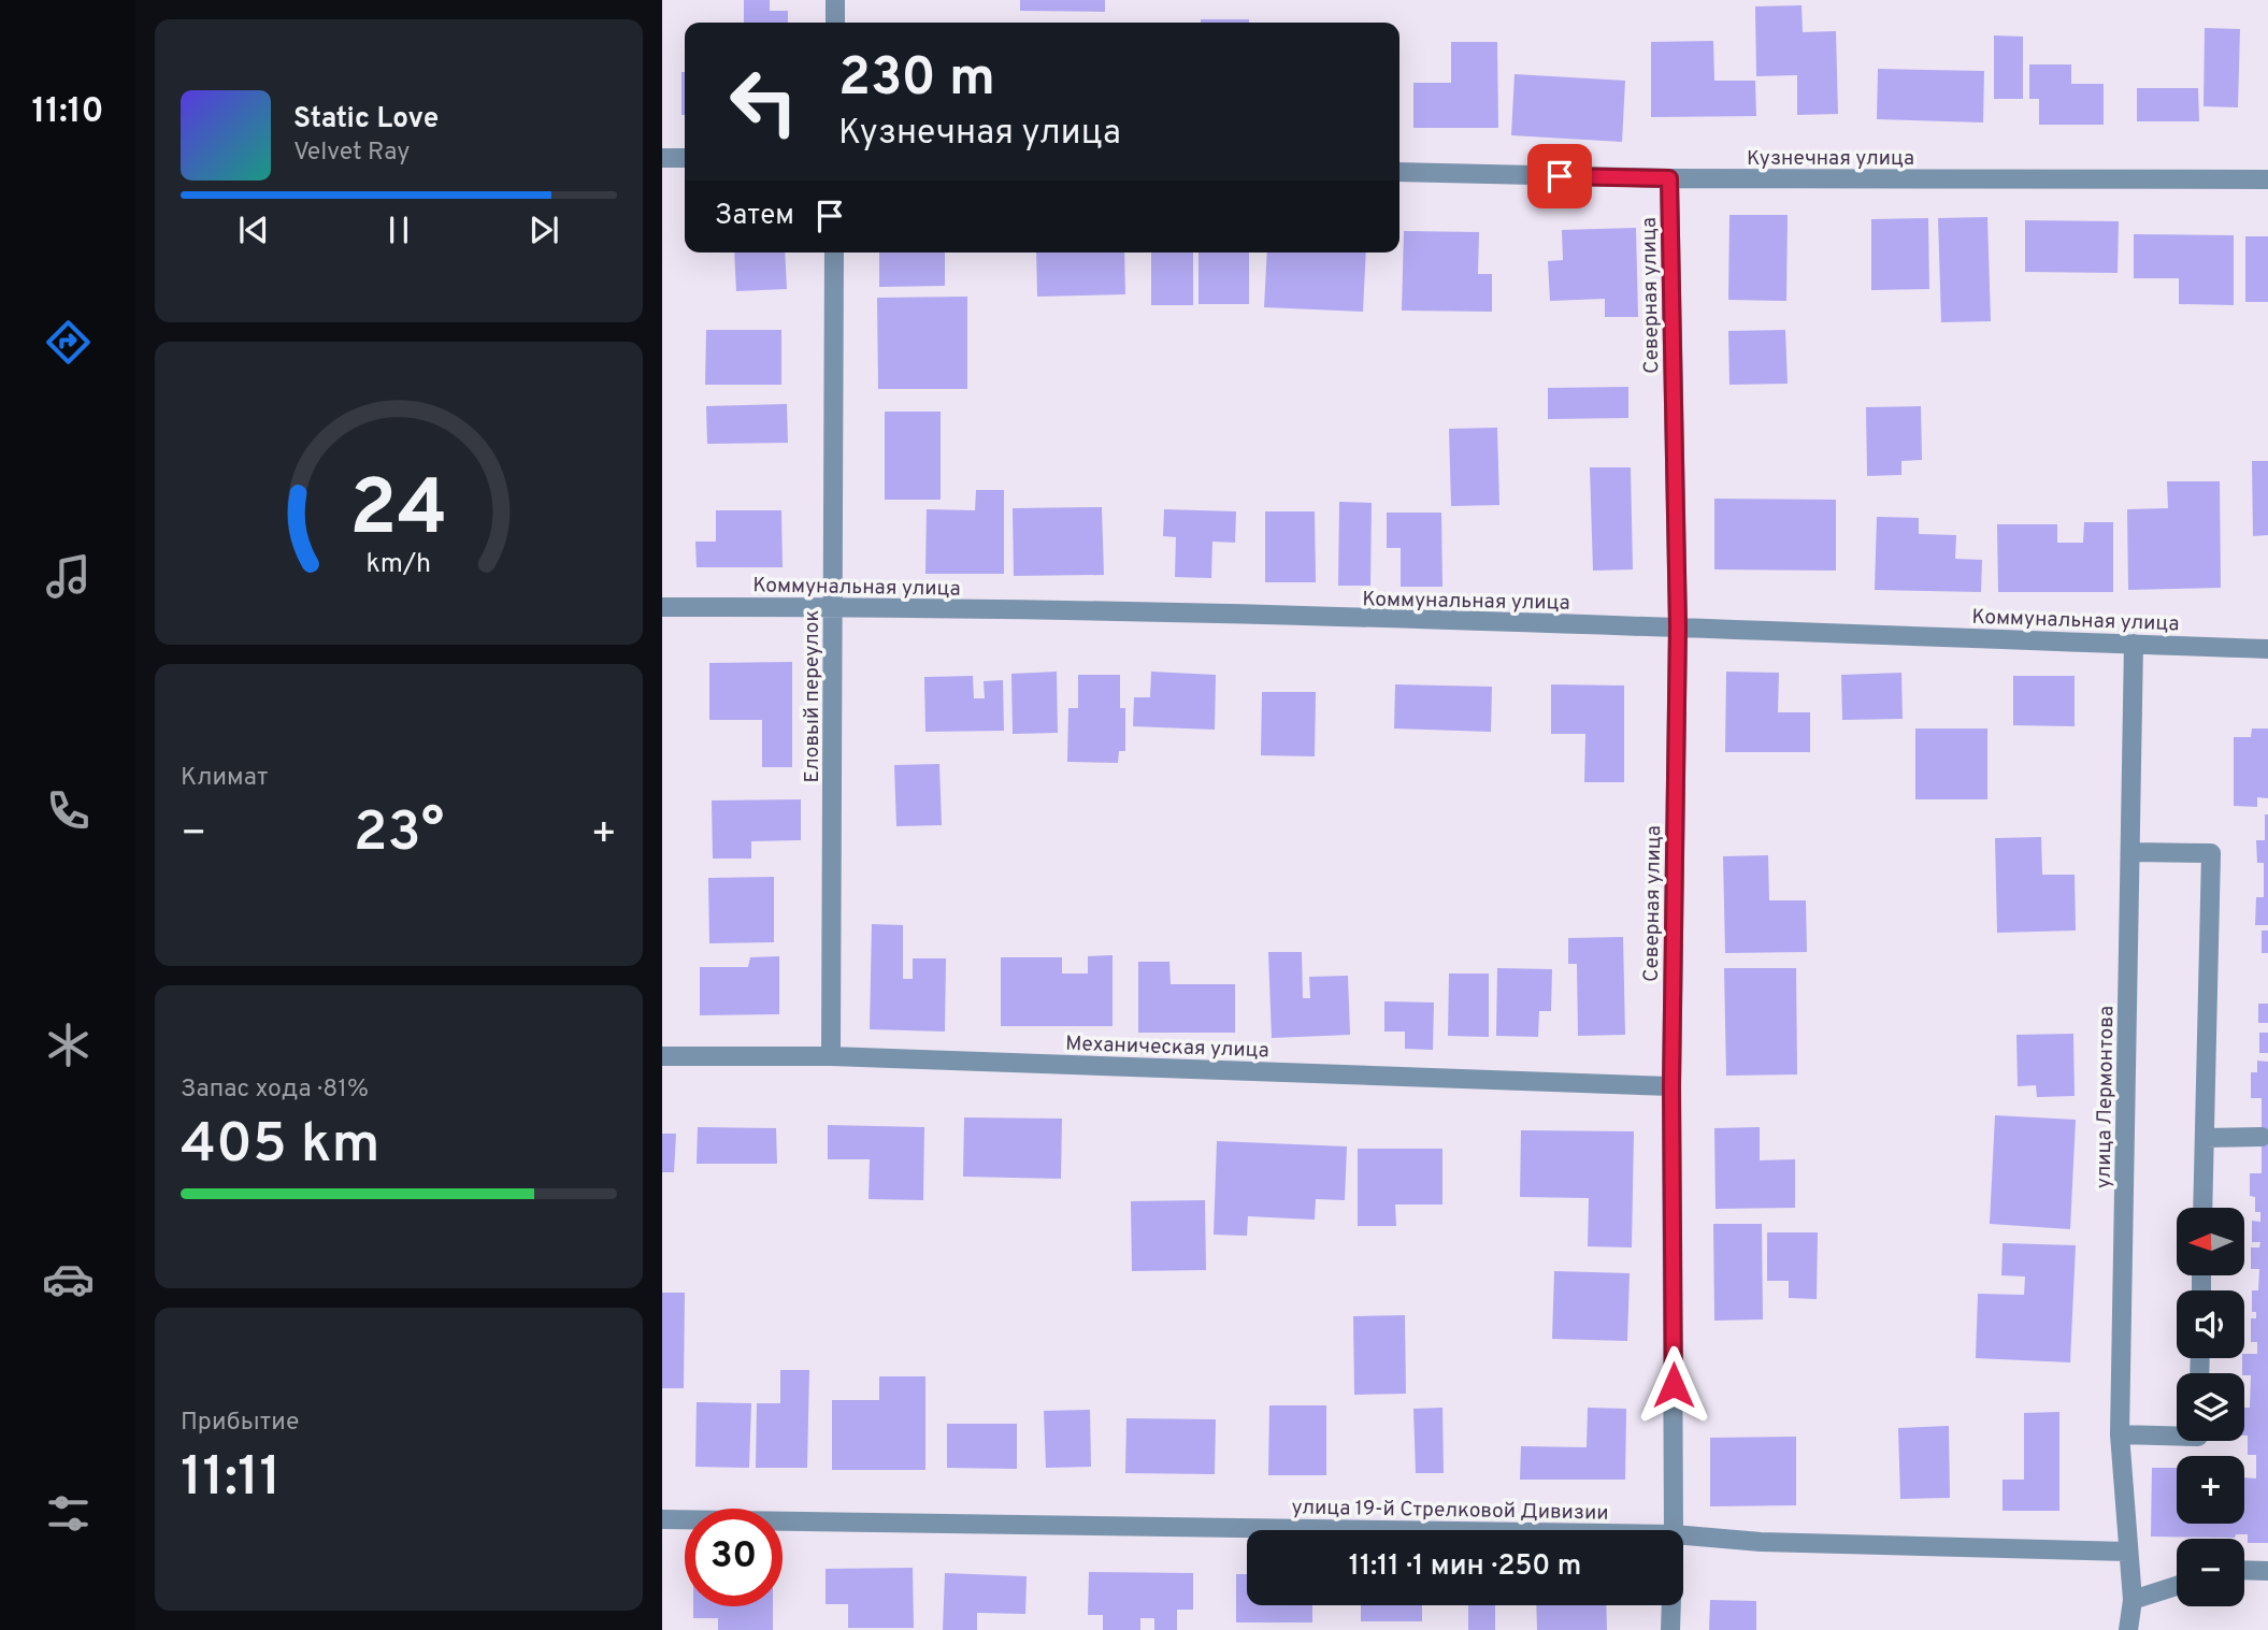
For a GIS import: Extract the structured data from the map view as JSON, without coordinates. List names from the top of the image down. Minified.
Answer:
{"streets":{"street":["Кузнечная улица","Северная улица","Коммунальная улица","Еловый переулок","Механическая улица","улица Лермонтова","улица 19-й Стрелковой Дивизии"]},"crossings":[["Кузнечная улица","Северная улица"],["Северная улица","Коммунальная улица"],["Северная улица","Механическая улица"],["Коммунальная улица","Еловый переулок"],["Коммунальная улица","улица Лермонтова"],["Еловый переулок","Механическая улица"],["улица Лермонтова","улица 19-й Стрелковой Дивизии"]],"north":"left","page":{"tabs":"11:10","turn":["230 m","Кузнечная улица"],"song":["Static Love","Velvet Ray"],"then":"Затем","tile":["Климат",["Запас хода · 81%","405 km"],["Прибытие","11:11"]],"heat":["−","23°","+"],"map_buttons":["+","−"],"limit":"30","trip":"11:11 · 1 мин · 250 m","gauge":["24","km/h"]}}
